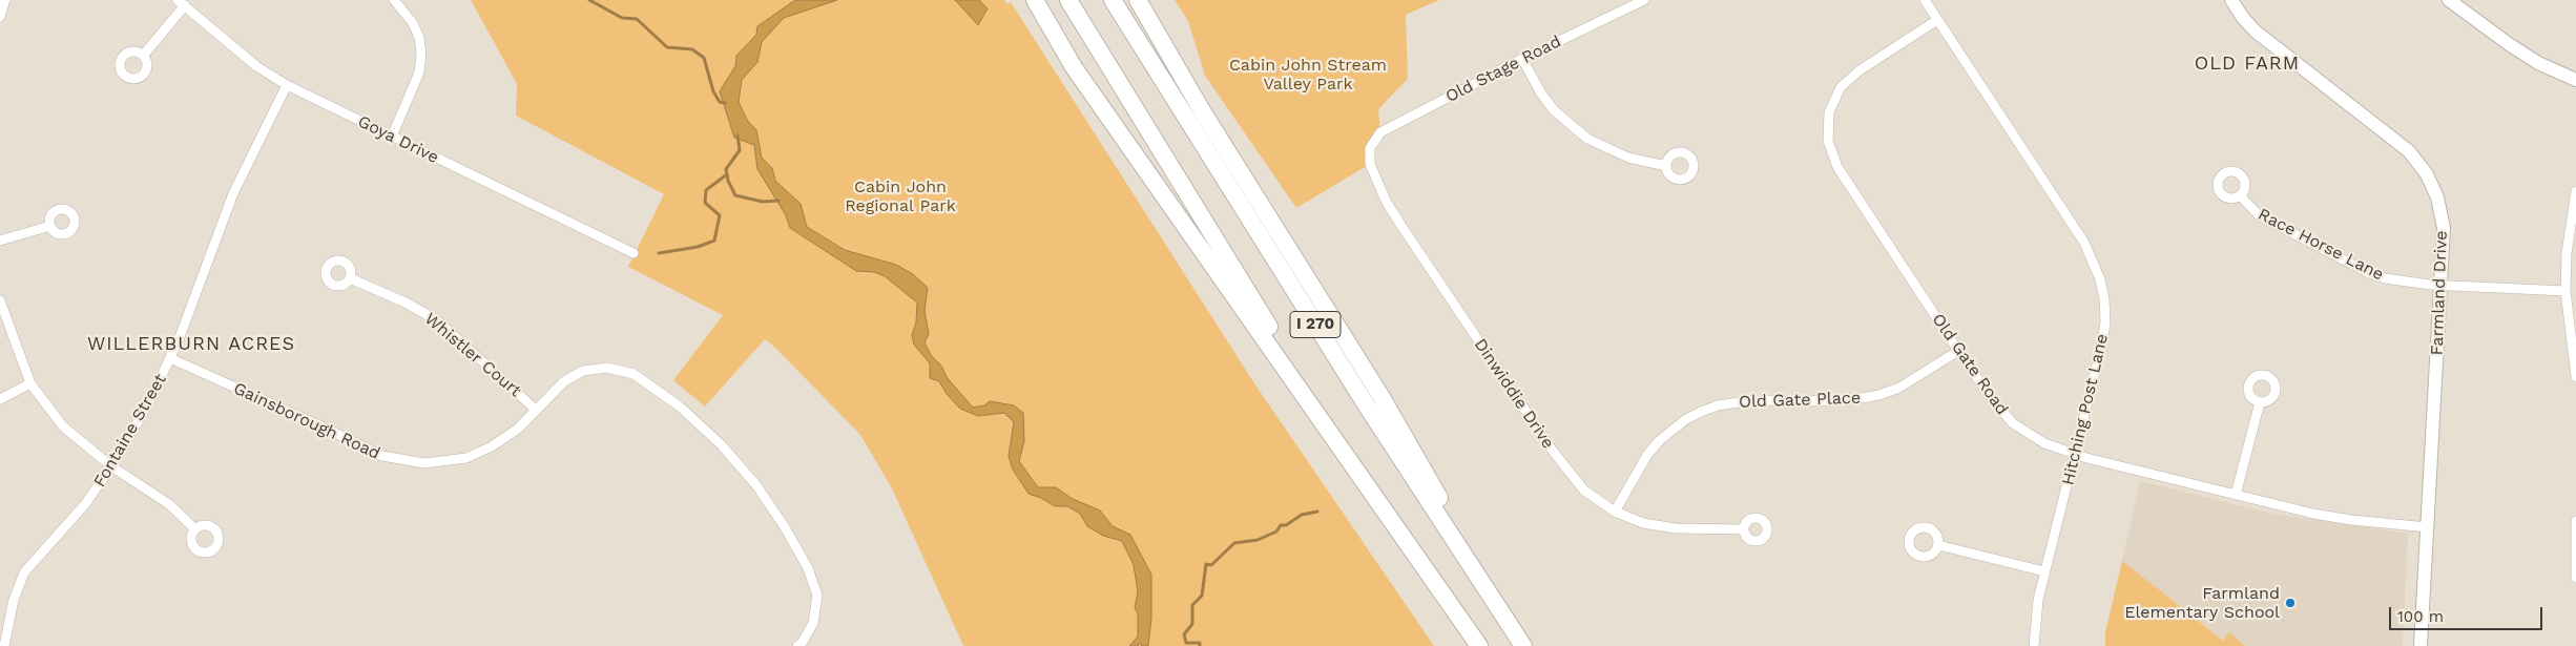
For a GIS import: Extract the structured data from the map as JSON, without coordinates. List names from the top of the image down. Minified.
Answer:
{"streets":{"highway":["I 270"],"street":["Old Stage Road","Goya Drive","Race Horse Lane","Farmland Drive","Whistler Court","Old Gate Road","Dinwiddie Drive","Old Gate Place","Hitching Post Lane","Gainsborough Road","Fontaine Street"]},"crossings":[["Old Stage Road","Dinwiddie Drive"],["Goya Drive","Fontaine Street"],["Race Horse Lane","Farmland Drive"],["Farmland Drive","Old Gate Road"],["Whistler Court","Gainsborough Road"],["Old Gate Road","Old Gate Place"],["Old Gate Road","Hitching Post Lane"],["Dinwiddie Drive","Old Gate Place"],["Gainsborough Road","Fontaine Street"]],"districts":["OLD FARM","WILLERBURN ACRES"],"parks":["Cabin John Stream Valley Park","Cabin John Regional Park"],"places":["Farmland Elementary School"],"scale_bar":"100 m"}
